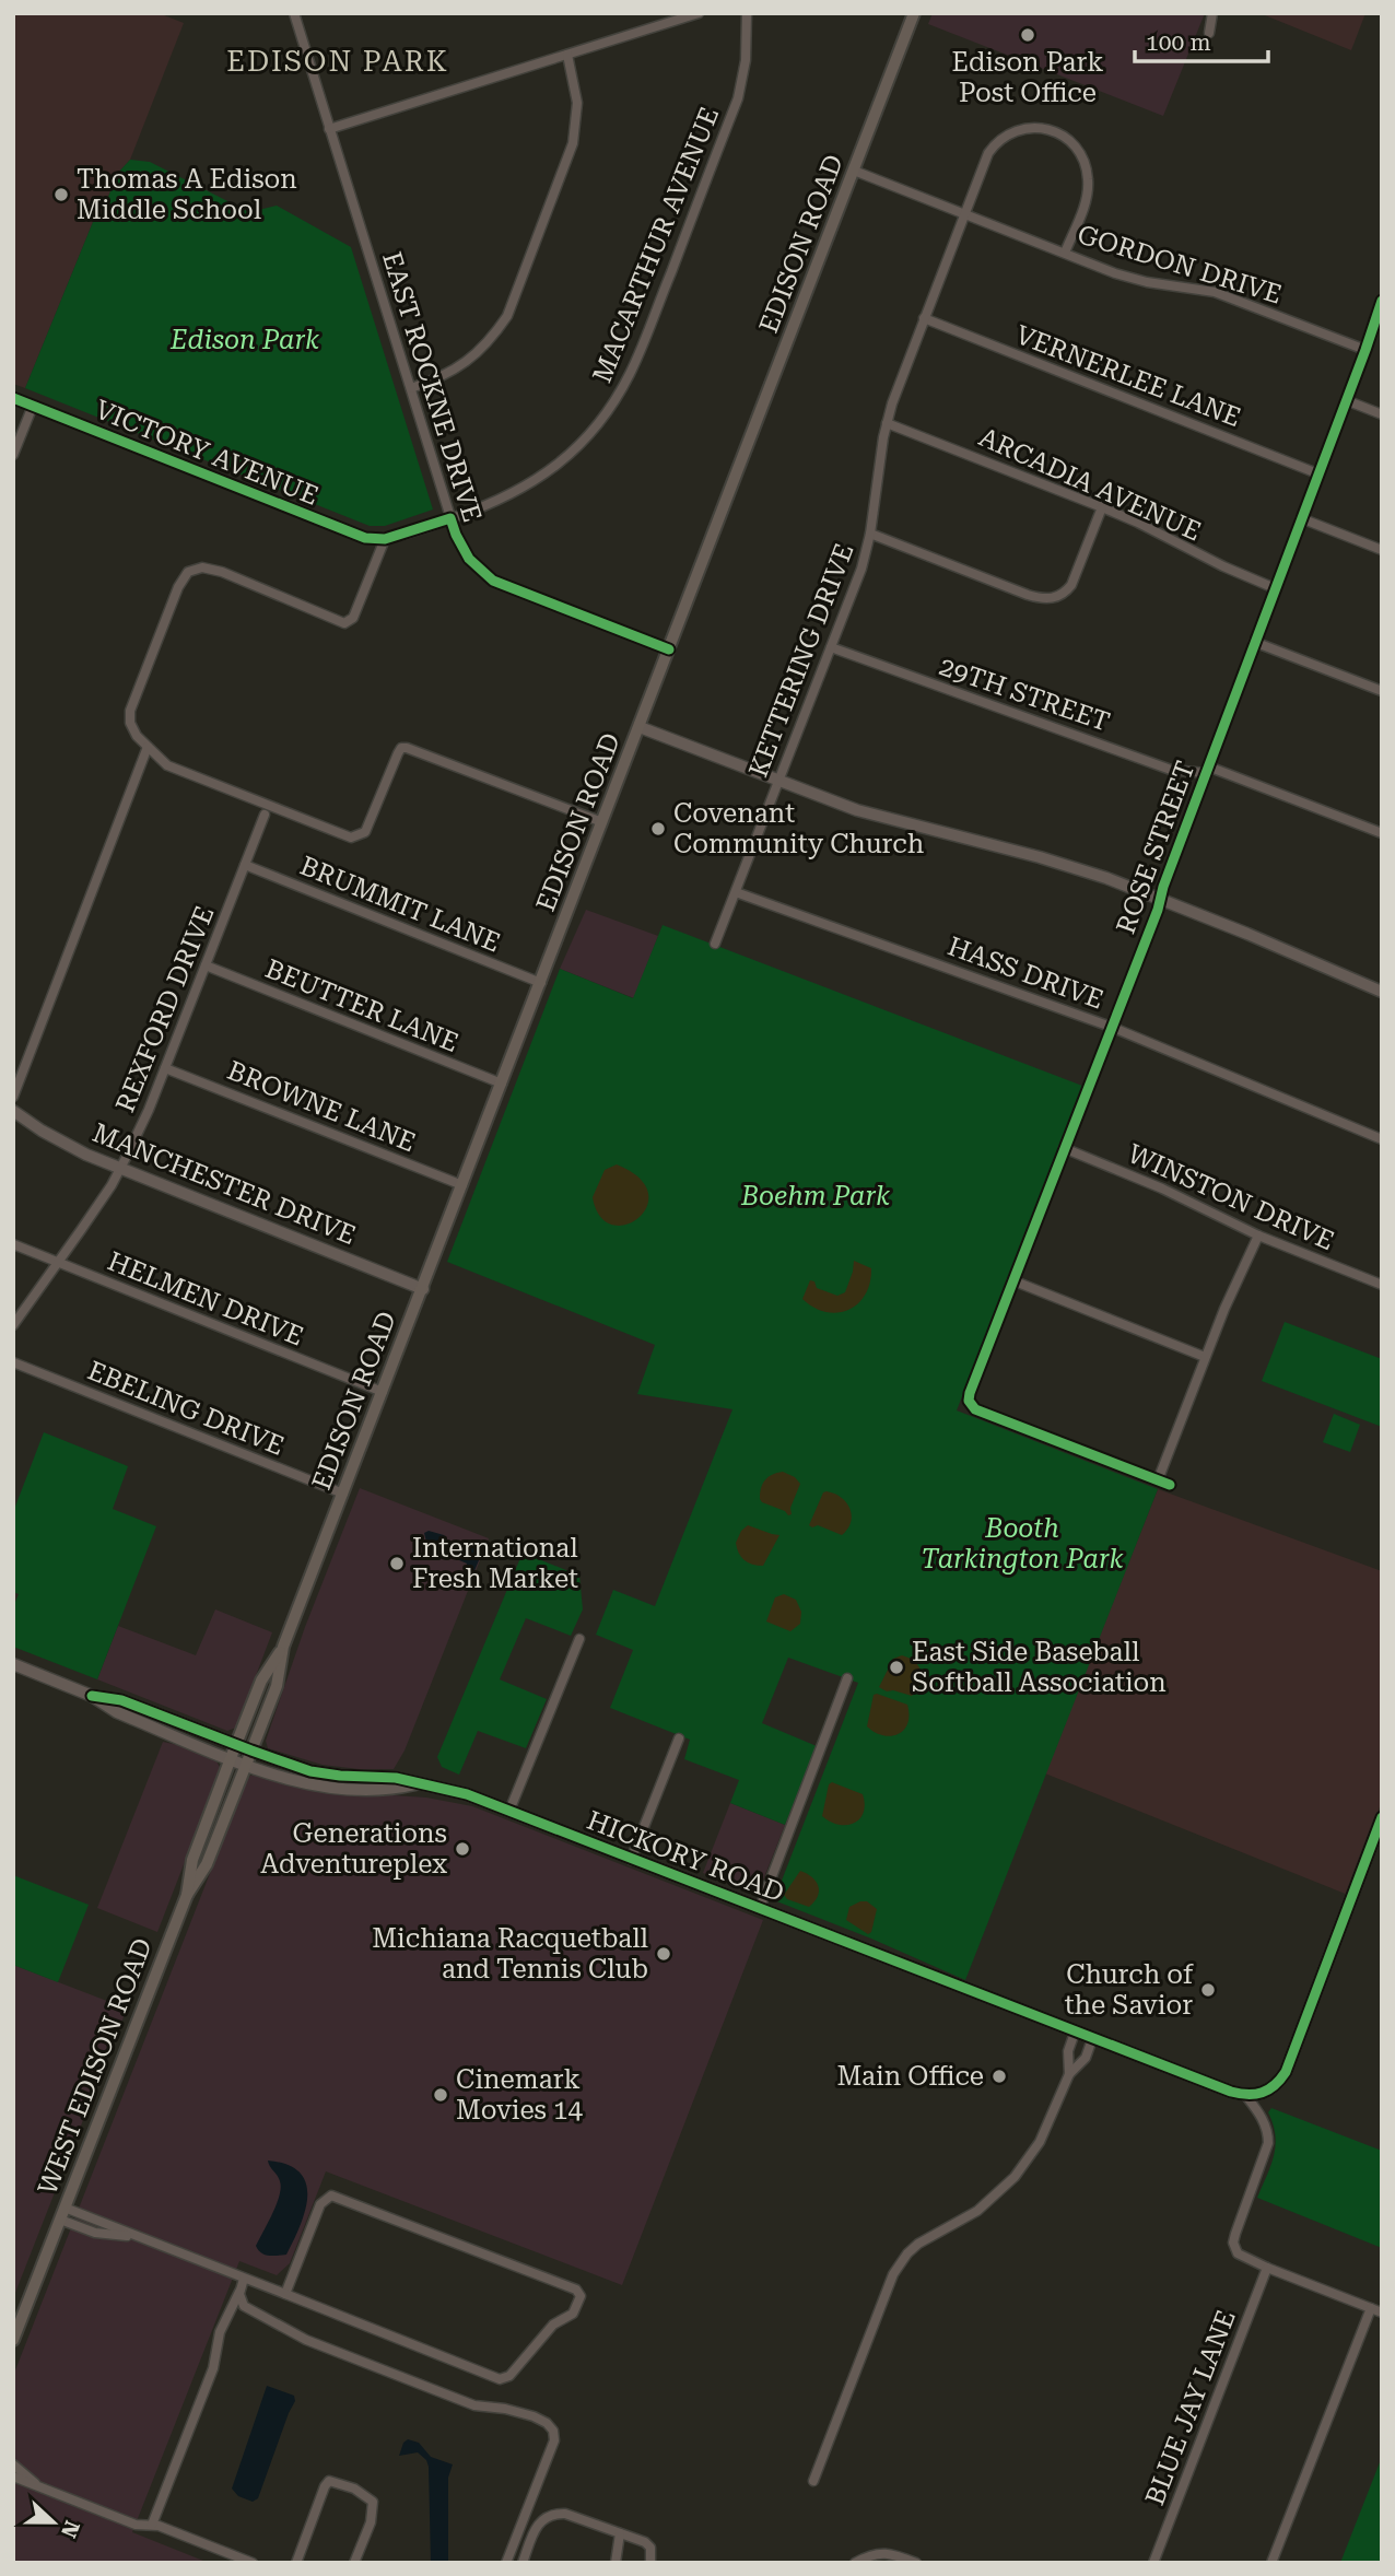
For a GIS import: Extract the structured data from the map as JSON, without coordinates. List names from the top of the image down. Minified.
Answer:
{"streets":{"main road":["EDISON ROAD","WEST EDISON ROAD"],"street":["MACARTHUR AVENUE","GORDON DRIVE","VERNERLEE LANE","EAST ROCKNE DRIVE","VICTORY AVENUE","ARCADIA AVENUE","KETTERING DRIVE","29TH STREET","ROSE STREET","BRUMMIT LANE","HASS DRIVE","BEUTTER LANE","REXFORD DRIVE","BROWNE LANE","MANCHESTER DRIVE","WINSTON DRIVE","HELMEN DRIVE","EBELING DRIVE","HICKORY ROAD","BLUE JAY LANE"]},"crossings":[["EDISON ROAD","GORDON DRIVE"],["EDISON ROAD","EAST ROCKNE DRIVE"],["EDISON ROAD","BRUMMIT LANE"],["EDISON ROAD","BEUTTER LANE"],["EDISON ROAD","BROWNE LANE"],["EDISON ROAD","MANCHESTER DRIVE"],["EDISON ROAD","HELMEN DRIVE"],["EDISON ROAD","EBELING DRIVE"],["EDISON ROAD","HICKORY ROAD"],["EDISON ROAD","WEST EDISON ROAD"],["MACARTHUR AVENUE","EAST ROCKNE DRIVE"],["MACARTHUR AVENUE","VICTORY AVENUE"],["GORDON DRIVE","KETTERING DRIVE"],["GORDON DRIVE","ROSE STREET"],["VERNERLEE LANE","KETTERING DRIVE"],["VERNERLEE LANE","ROSE STREET"],["ARCADIA AVENUE","KETTERING DRIVE"],["ARCADIA AVENUE","ROSE STREET"],["KETTERING DRIVE","29TH STREET"],["KETTERING DRIVE","HASS DRIVE"],["29TH STREET","ROSE STREET"],["ROSE STREET","HASS DRIVE"],["ROSE STREET","WINSTON DRIVE"],["BRUMMIT LANE","REXFORD DRIVE"],["BEUTTER LANE","REXFORD DRIVE"],["REXFORD DRIVE","BROWNE LANE"],["REXFORD DRIVE","MANCHESTER DRIVE"],["REXFORD DRIVE","HELMEN DRIVE"],["HICKORY ROAD","WEST EDISON ROAD"]],"districts":["EDISON PARK"],"parks":["Edison Park","Boehm Park","Booth Tarkington Park"],"places":["Edison Park Post Office","Thomas A Edison Middle School","Covenant Community Church","International Fresh Market","East Side Baseball Softball Association","Generations Adventureplex","Michiana Racquetball and Tennis Club","Church of the Savior","Main Office","Cinemark Movies 14"],"scale_bar":"100 m","north":"right"}
